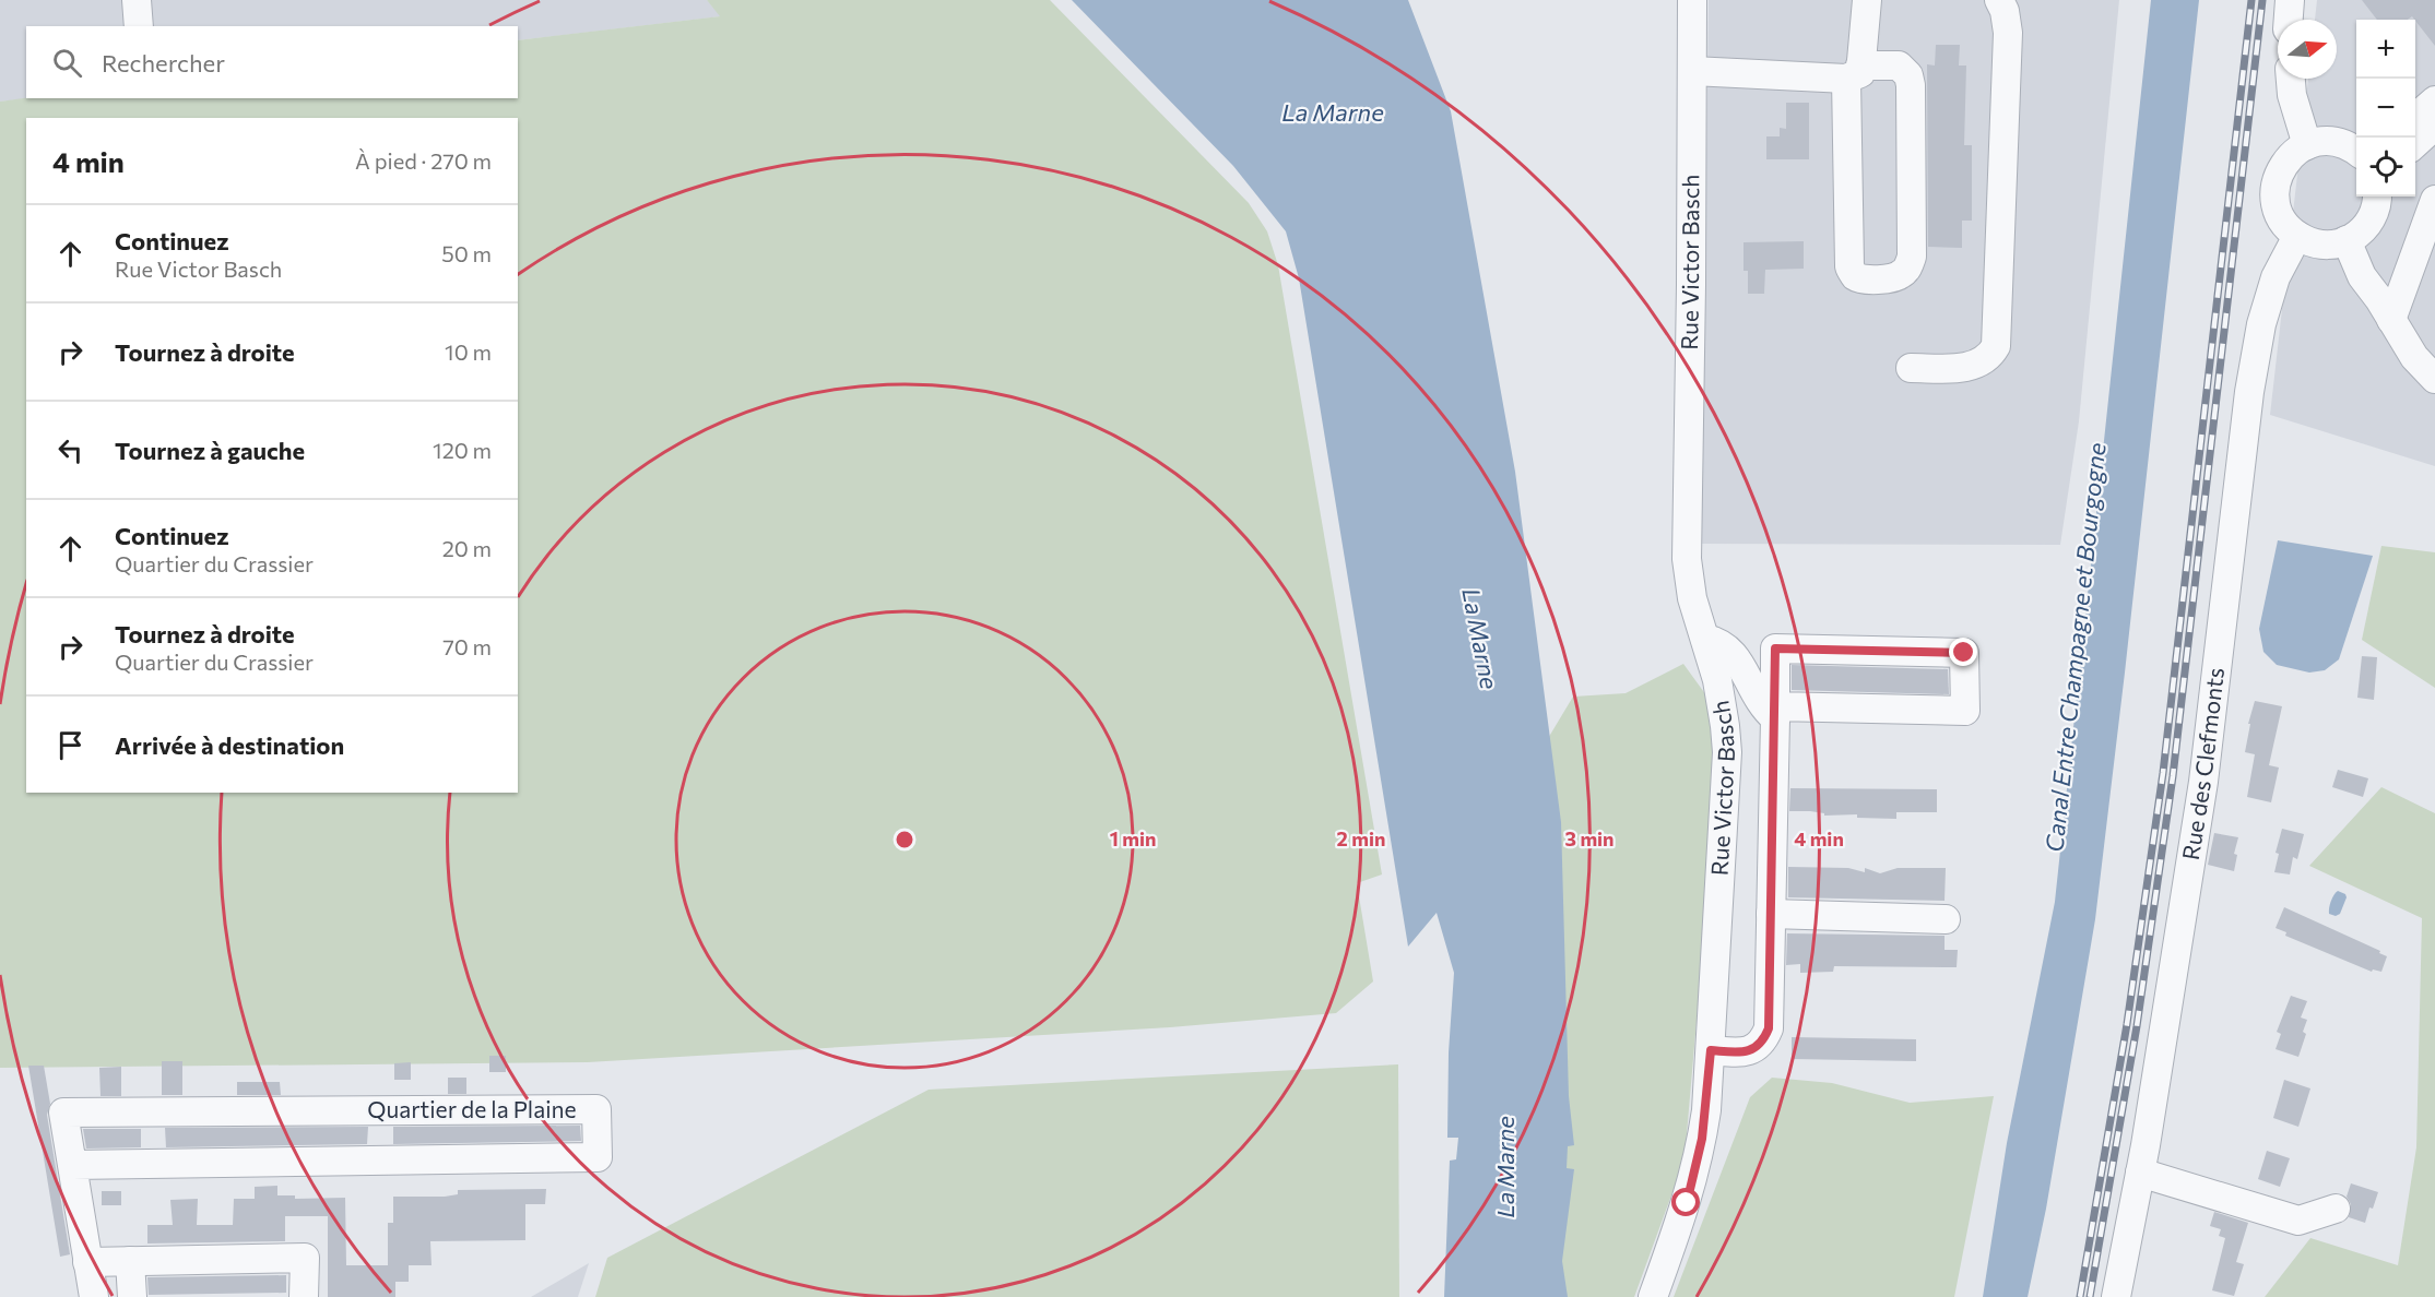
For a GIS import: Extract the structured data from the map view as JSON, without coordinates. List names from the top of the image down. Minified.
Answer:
{"streets":{"street":["Rue Victor Basch","Rue des Clefmonts","Quartier de la Plaine"]},"water":["La Marne","Canal Entre Champagne et Bourgogne"],"north":"right","page":{"map_buttons":["+","−"],"search":"Rechercher","heading":["4 min","À pied · 270 m"],"list":[["Continuez","Rue Victor Basch","50 m"],["Tournez à droite","10 m"],["Tournez à gauche","120 m"],["Continuez","Quartier du Crassier","20 m"],["Tournez à droite","Quartier du Crassier","70 m"],"Arrivée à destination"]},"rings":["1 min","2 min","3 min","4 min"]}
